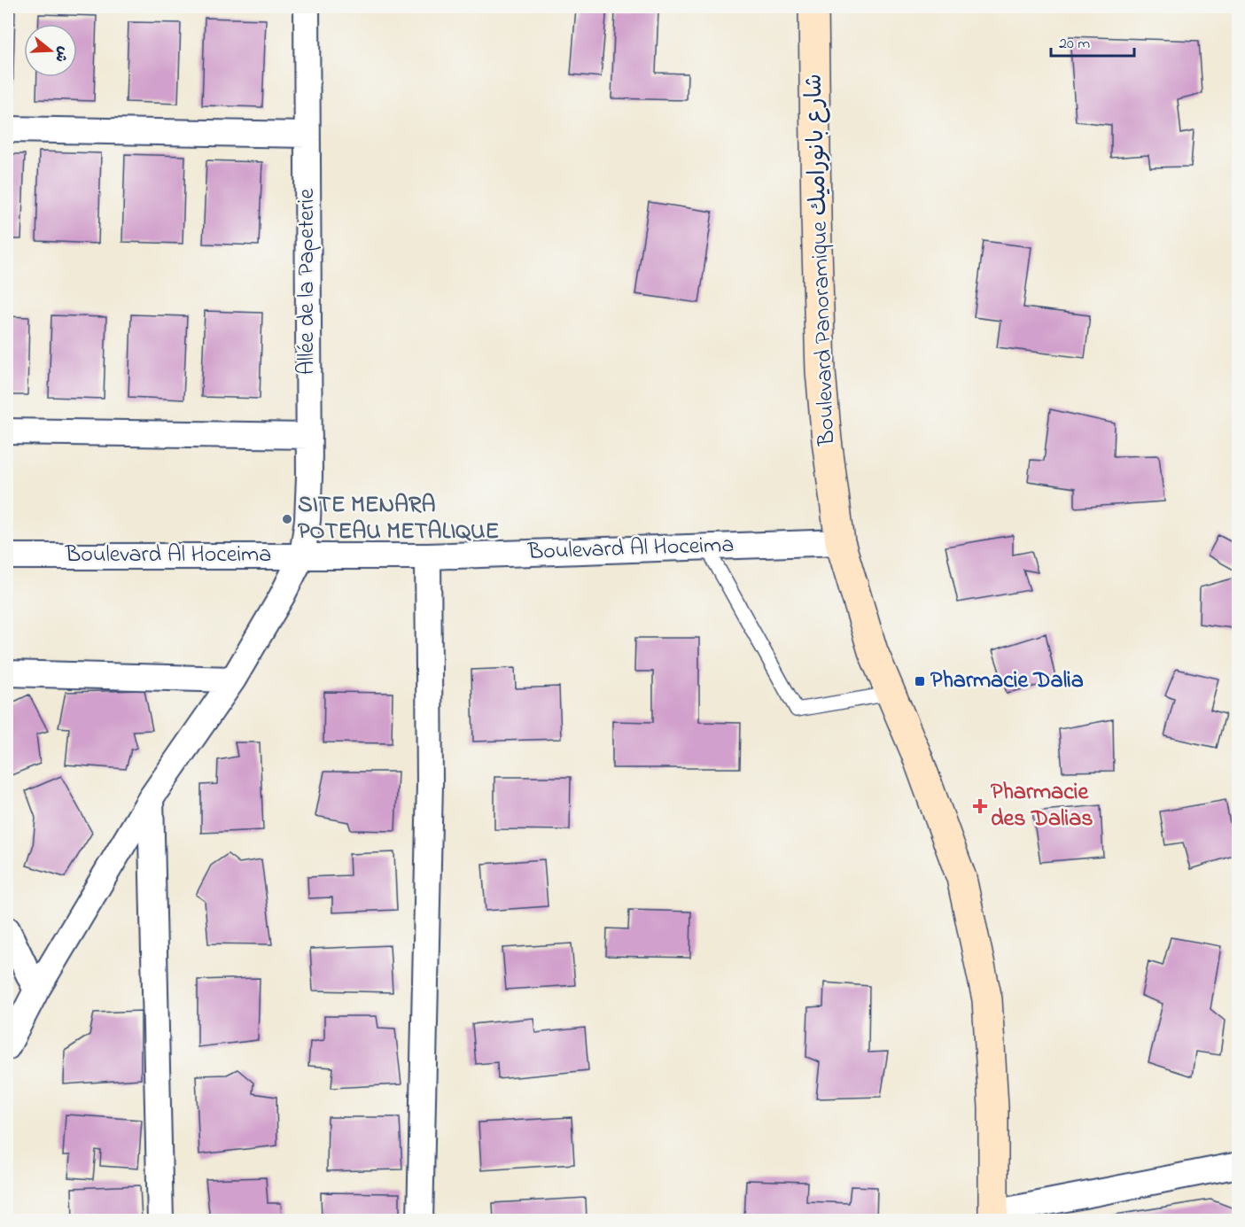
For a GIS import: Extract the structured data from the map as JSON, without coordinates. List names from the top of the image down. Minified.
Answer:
{"streets":{"main road":["Boulevard Panoramique شارع بانوراميك"],"street":["Allée de la Papeterie","Boulevard Al Hoceima"]},"crossings":[["Boulevard Panoramique شارع بانوراميك","Boulevard Al Hoceima"],["Allée de la Papeterie","Boulevard Al Hoceima"]],"places":{"other":["SITE MENARA POTEAU METALIQUE"],"transit":["Pharmacie Dalia"],"health":["Pharmacie des Dalias"]},"scale_bar":"20 m","north":"right"}
